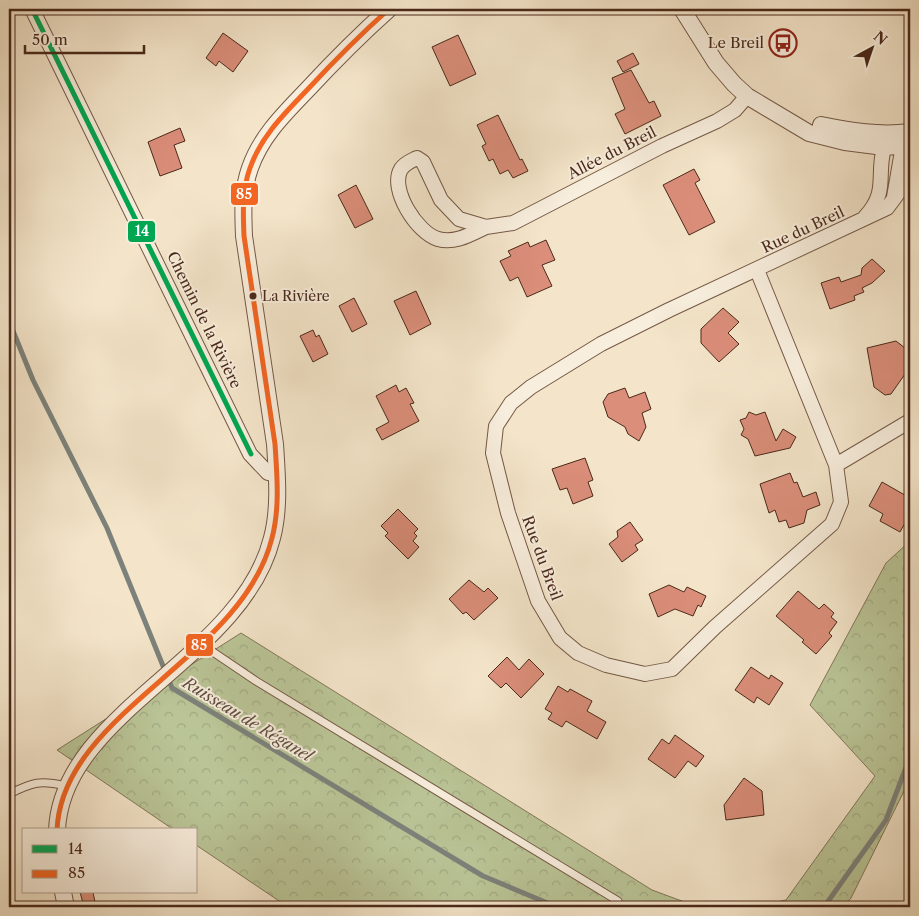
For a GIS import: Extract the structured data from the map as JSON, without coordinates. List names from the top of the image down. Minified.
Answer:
{"streets":{"street":["Allée du Breil","Rue du Breil","Chemin de la Rivière"]},"water":["Ruisseau de Réganel"],"places":{"bus stop":["Le Breil"],"other":["La Rivière"]},"lines":["transit line 14","transit line 85"],"legend":["14","85"],"scale_bar":"50 m","north":"top right"}
